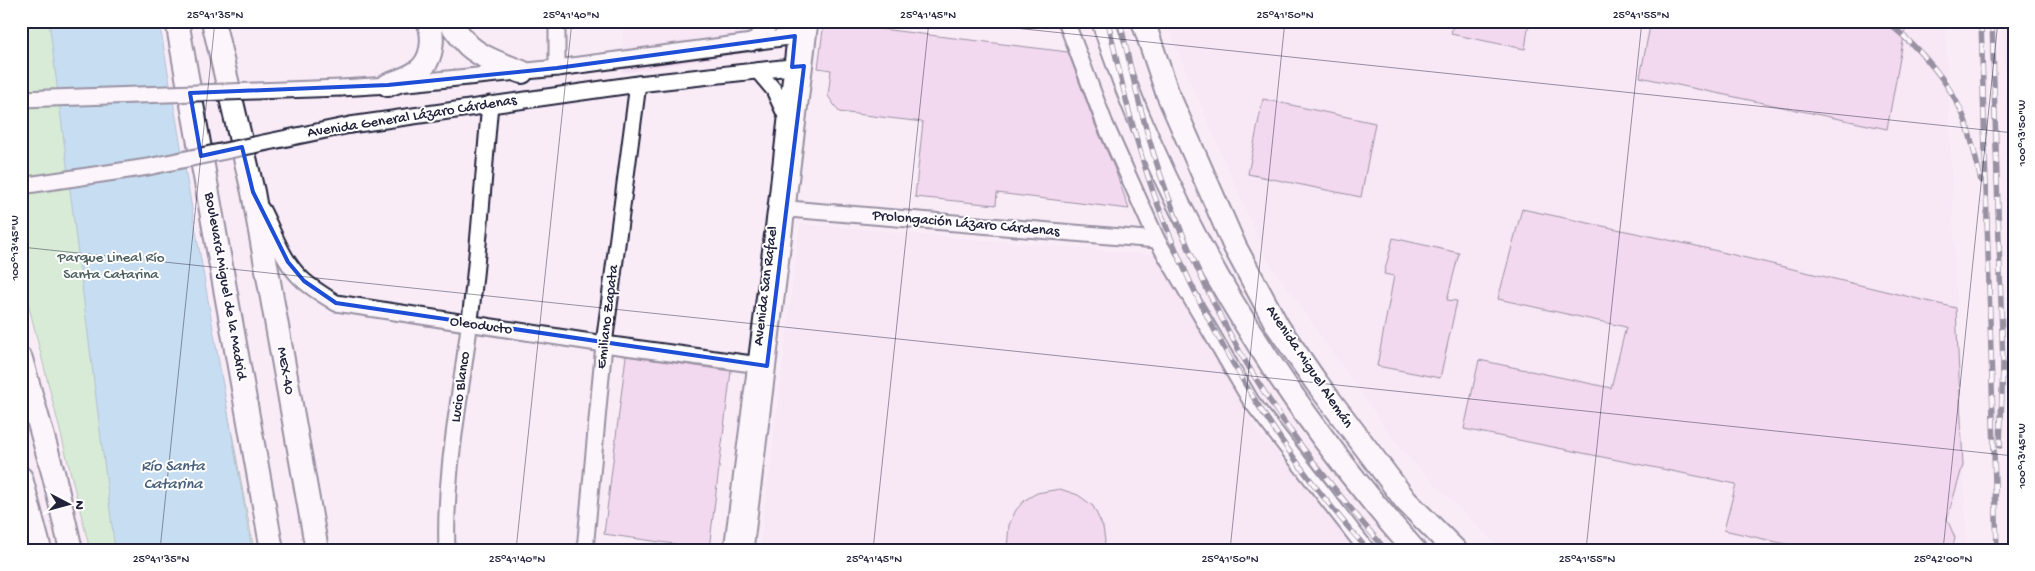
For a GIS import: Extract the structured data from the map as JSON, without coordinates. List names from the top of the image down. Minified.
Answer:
{"streets":{"highway":["Boulevard Miguel de la Madrid","Avenida Miguel Alemán","MEX-40"],"street":["Avenida General Lázaro Cárdenas","Prolongación Lázaro Cárdenas","Avenida San Rafael","Emiliano Zapata","Oleoducto","Lucio Blanco"]},"crossings":[["Avenida General Lázaro Cárdenas","Avenida San Rafael"],["Avenida General Lázaro Cárdenas","Emiliano Zapata"],["Avenida General Lázaro Cárdenas","Lucio Blanco"],["Prolongación Lázaro Cárdenas","Avenida San Rafael"],["Avenida San Rafael","Oleoducto"],["Emiliano Zapata","Oleoducto"],["Oleoducto","MEX-40"],["Oleoducto","Lucio Blanco"]],"water":["Río Santa Catarina"],"parks":["Parque Lineal Río Santa Catarina"],"north":"right","coordinates":["25°41'35\"N","25°41'40\"N","25°41'45\"N","25°41'50\"N","25°41'55\"N","100°13'50\"W","100°13'45\"W","25°42'00\"N"]}
